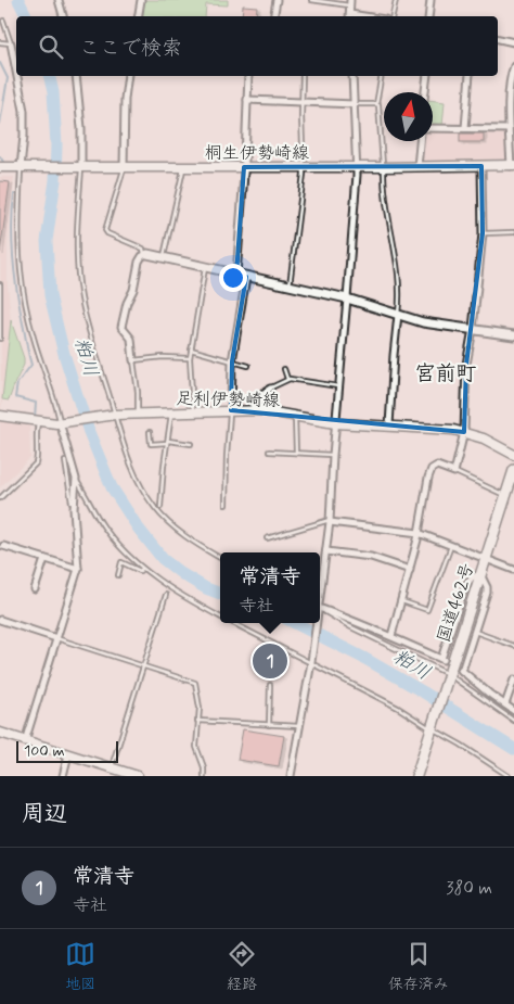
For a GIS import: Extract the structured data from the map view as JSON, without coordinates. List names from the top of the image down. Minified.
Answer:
{"streets":{"highway":["国道462号"],"main road":["桐生伊勢崎線","足利伊勢崎線"]},"districts":["宮前町"],"water":["粕川"],"scale_bar":"100 m","north":"top","page":{"search":"ここで検索","popup":["常清寺","寺社"],"pins":"1","scale":"100 m","heading":"周辺","list":[{"mark":"1","name":"常清寺","note":"寺社","value":"380 m"}],"nav":["地図","経路","保存済み"]}}
